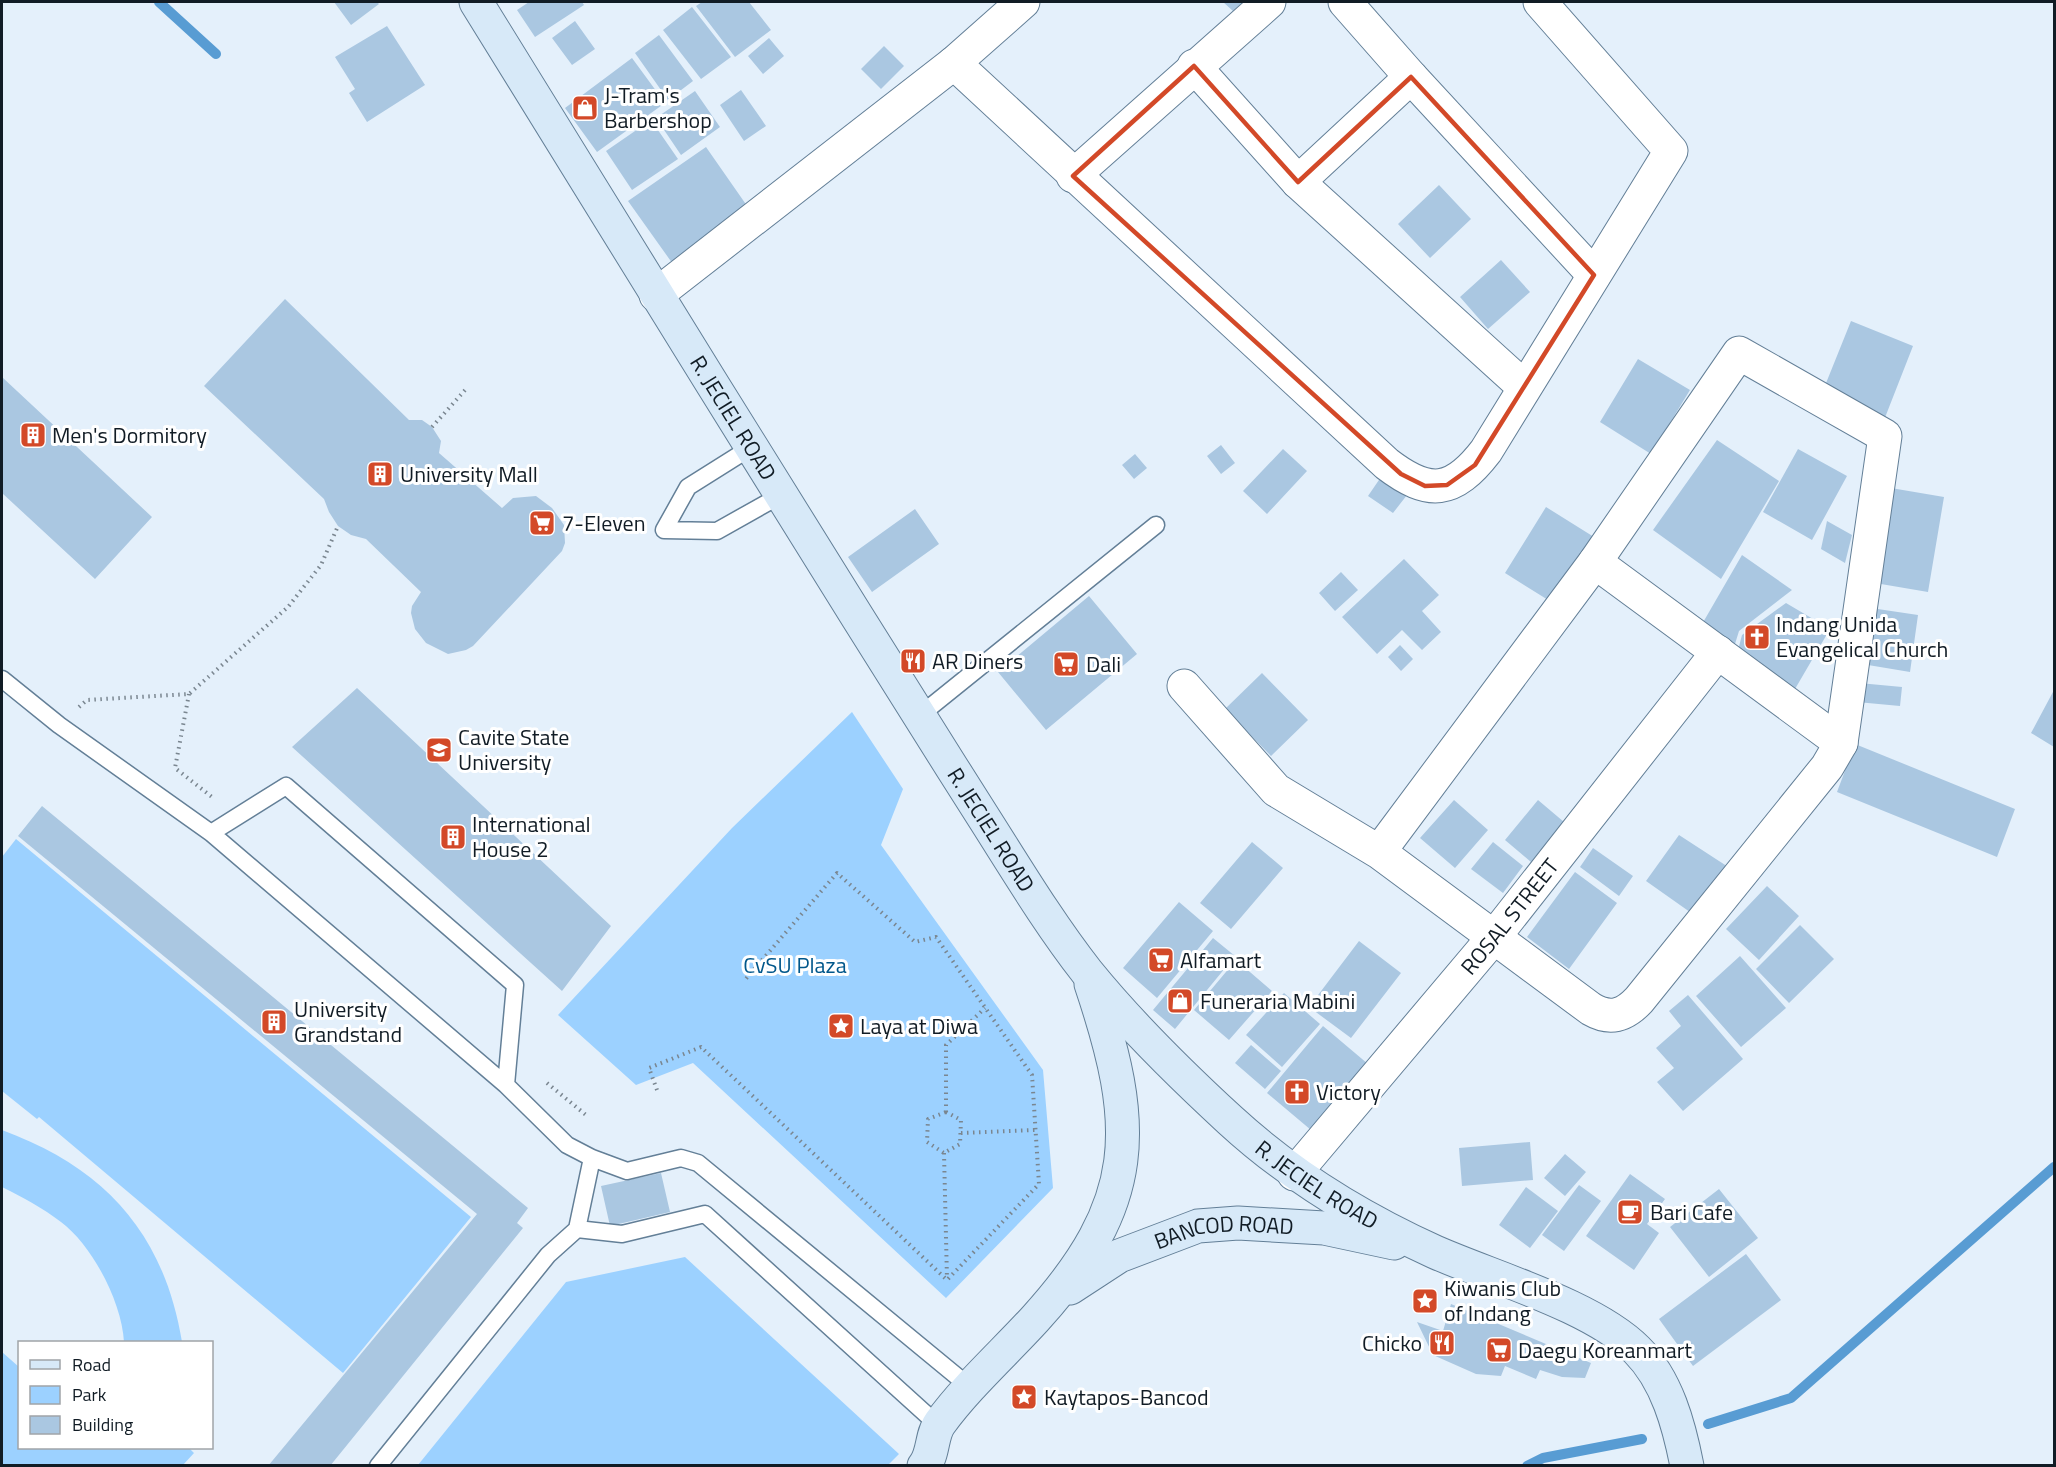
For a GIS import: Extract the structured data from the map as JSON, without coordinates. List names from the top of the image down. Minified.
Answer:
{"streets":{"main road":["R. JECIEL ROAD","BANCOD ROAD"],"street":["ROSAL STREET"]},"crossings":[["R. JECIEL ROAD","ROSAL STREET"],["R. JECIEL ROAD","BANCOD ROAD"]],"parks":["CvSU Plaza"],"places":{"shop":["J-Tram's Barbershop","Funeraria Mabini"],"building":["Men's Dormitory","University Mall","International House 2","University Grandstand"],"supermarket":["7-Eleven","Dali","Alfamart","Daegu Koreanmart"],"church":["Indang Unida Evangelical Church","Victory"],"restaurant":["AR Diners","Chicko"],"school or university":["Cavite State University"],"place":["Laya at Diwa","Kiwanis Club of Indang","Kaytapos-Bancod"],"cafe":["Bari Cafe"]},"legend":["Road","Park","Building"]}
